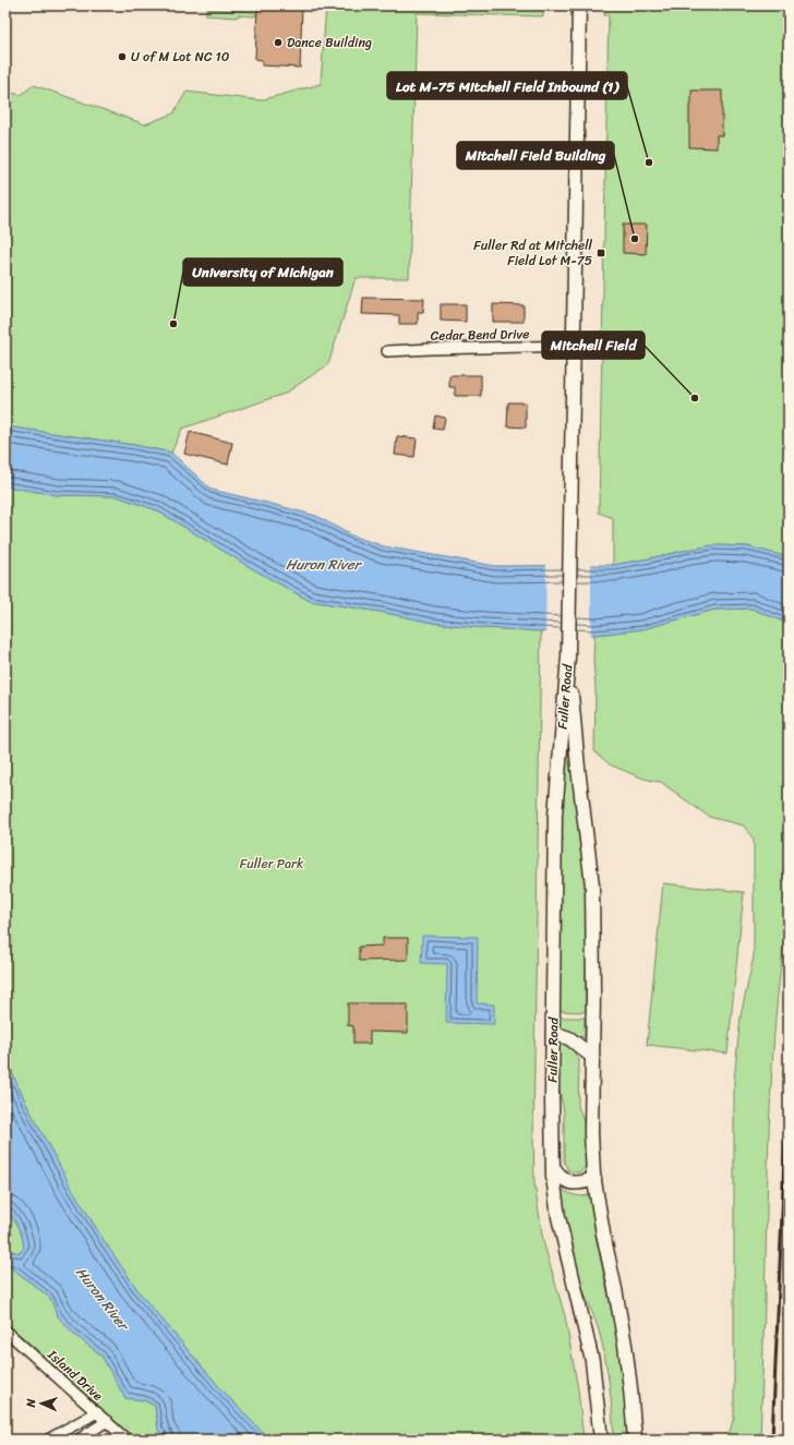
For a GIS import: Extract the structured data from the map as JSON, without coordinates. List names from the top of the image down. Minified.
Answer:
{"streets":{"main road":["Fuller Road"],"street":["Cedar Bend Drive","Island Drive"]},"crossings":[["Cedar Bend Drive","Fuller Road"]],"water":["Huron River"],"parks":["Fuller Park"],"places":{"other":["Dance Building","U of M Lot NC 10","Lot M-75 Mitchell Field Inbound (1)","Mitchell Field Building","University of Michigan","Mitchell Field"],"transit":["Fuller Rd at Mitchell Field Lot M-75"]},"north":"left"}
